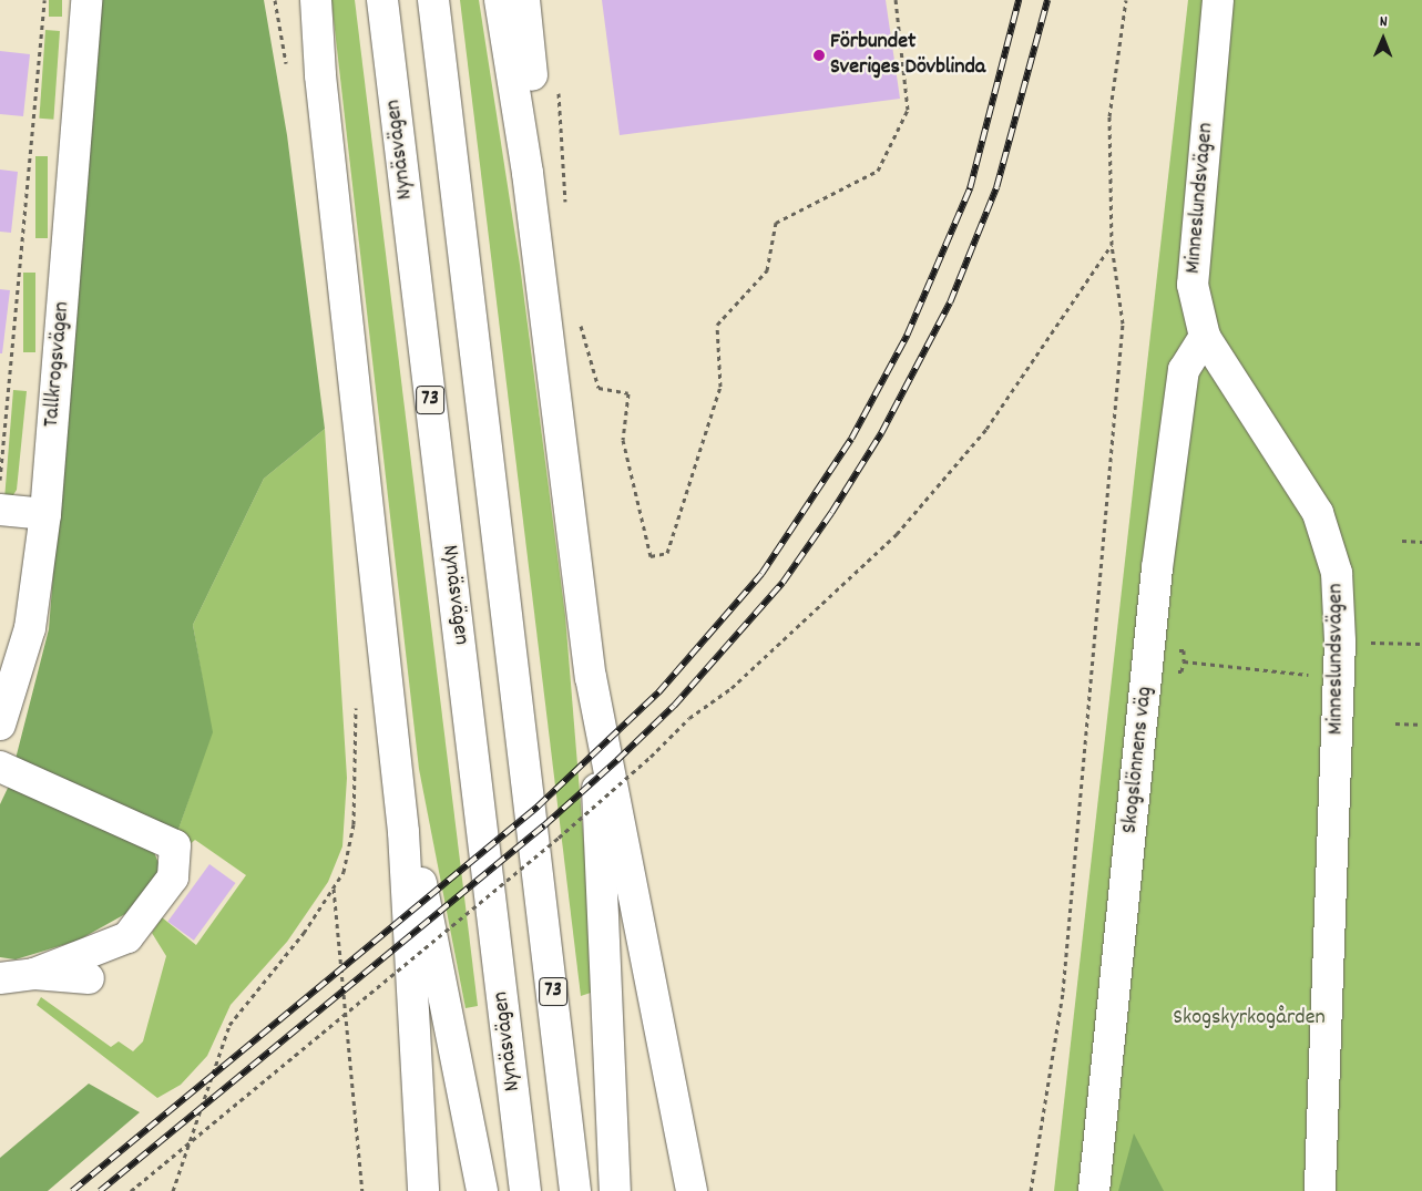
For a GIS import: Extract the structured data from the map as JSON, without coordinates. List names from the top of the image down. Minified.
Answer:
{"streets":{"main road":["Nynäsvägen","Minneslundsvägen","Tallkrogsvägen","73","Skogslönnens väg"]},"crossings":[["Minneslundsvägen","Skogslönnens väg"]],"parks":["Skogskyrkogården"],"places":["Förbundet Sveriges Dövblinda"],"north":"top"}
